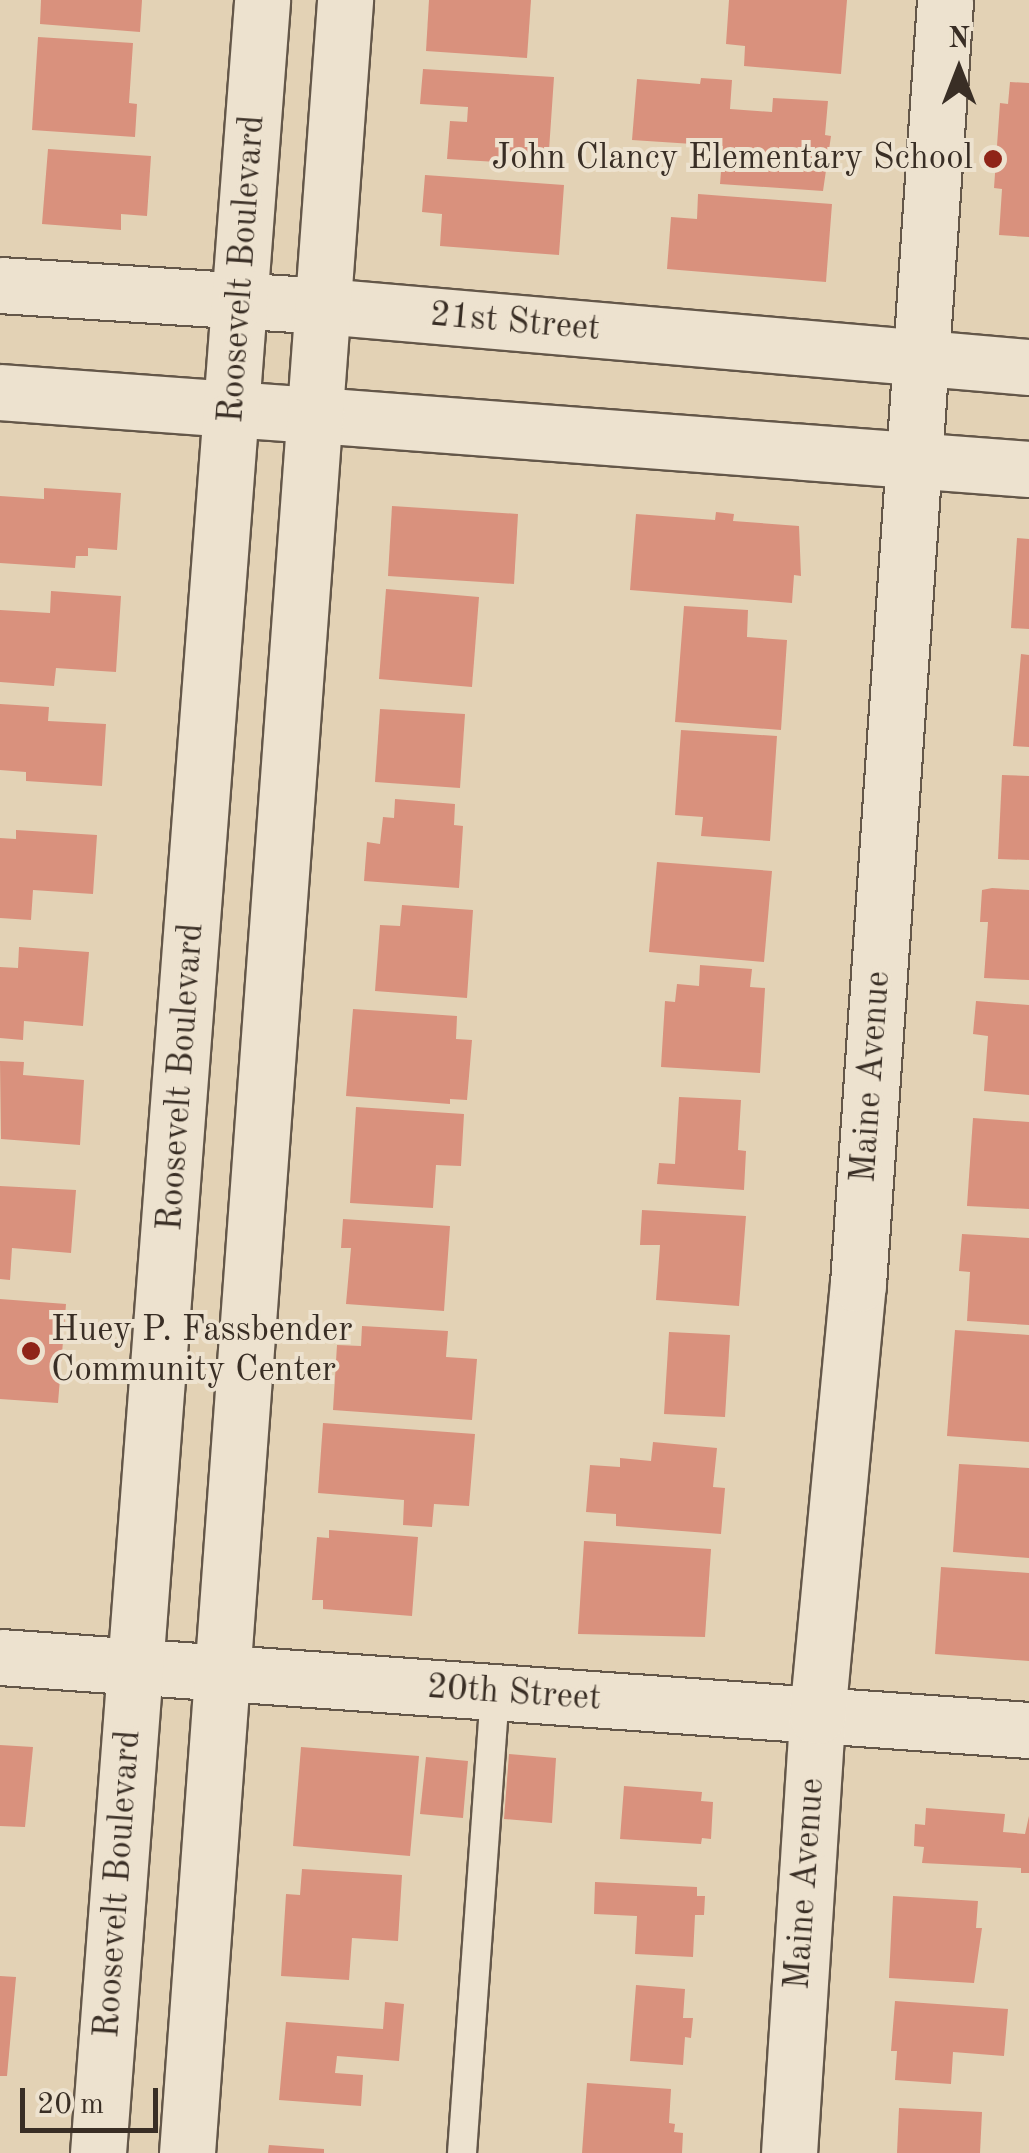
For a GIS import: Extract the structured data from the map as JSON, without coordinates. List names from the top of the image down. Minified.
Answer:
{"streets":{"street":["Roosevelt Boulevard","21st Street","Maine Avenue","20th Street"]},"crossings":[["Roosevelt Boulevard","21st Street"],["Roosevelt Boulevard","20th Street"],["21st Street","Maine Avenue"],["Maine Avenue","20th Street"]],"places":["John Clancy Elementary School","Huey P. Fassbender Community Center"],"scale_bar":"20 m","north":"top"}
